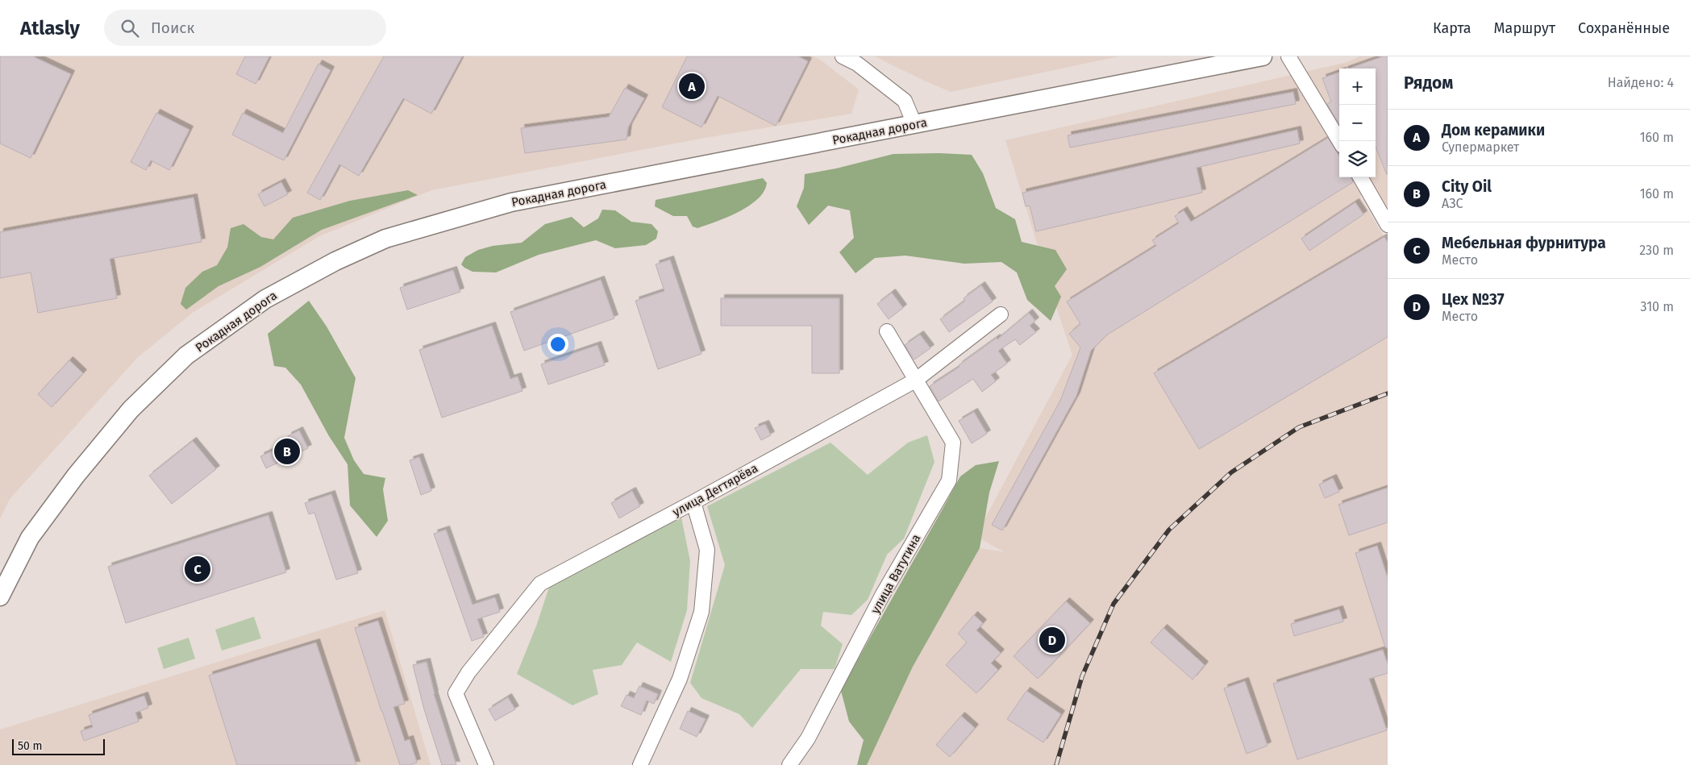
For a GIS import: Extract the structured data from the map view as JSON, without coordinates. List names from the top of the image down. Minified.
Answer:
{"streets":{"main road":["Рокадная дорога"],"street":["улица Дегтярёва","улица Ватутина"]},"crossings":[["улица Дегтярёва","улица Ватутина"]],"scale_bar":"50 m","page":{"header":"Atlasly","search":"Поиск","nav":["Карта","Маршрут","Сохранённые"],"heading":["Рядом","Найдено: 4"],"map_buttons":["+","−"],"pins":["A","B","C","D"],"list":[{"mark":"A","name":"Дом керамики","note":"Супермаркет","value":"160 m"},{"mark":"B","name":"City Oil","note":"АЗС","value":"160 m"},{"mark":"C","name":"Мебельная фурнитура","note":"Место","value":"230 m"},{"mark":"D","name":"Цех №37","note":"Место","value":"310 m"}],"scale":"50 m"}}
